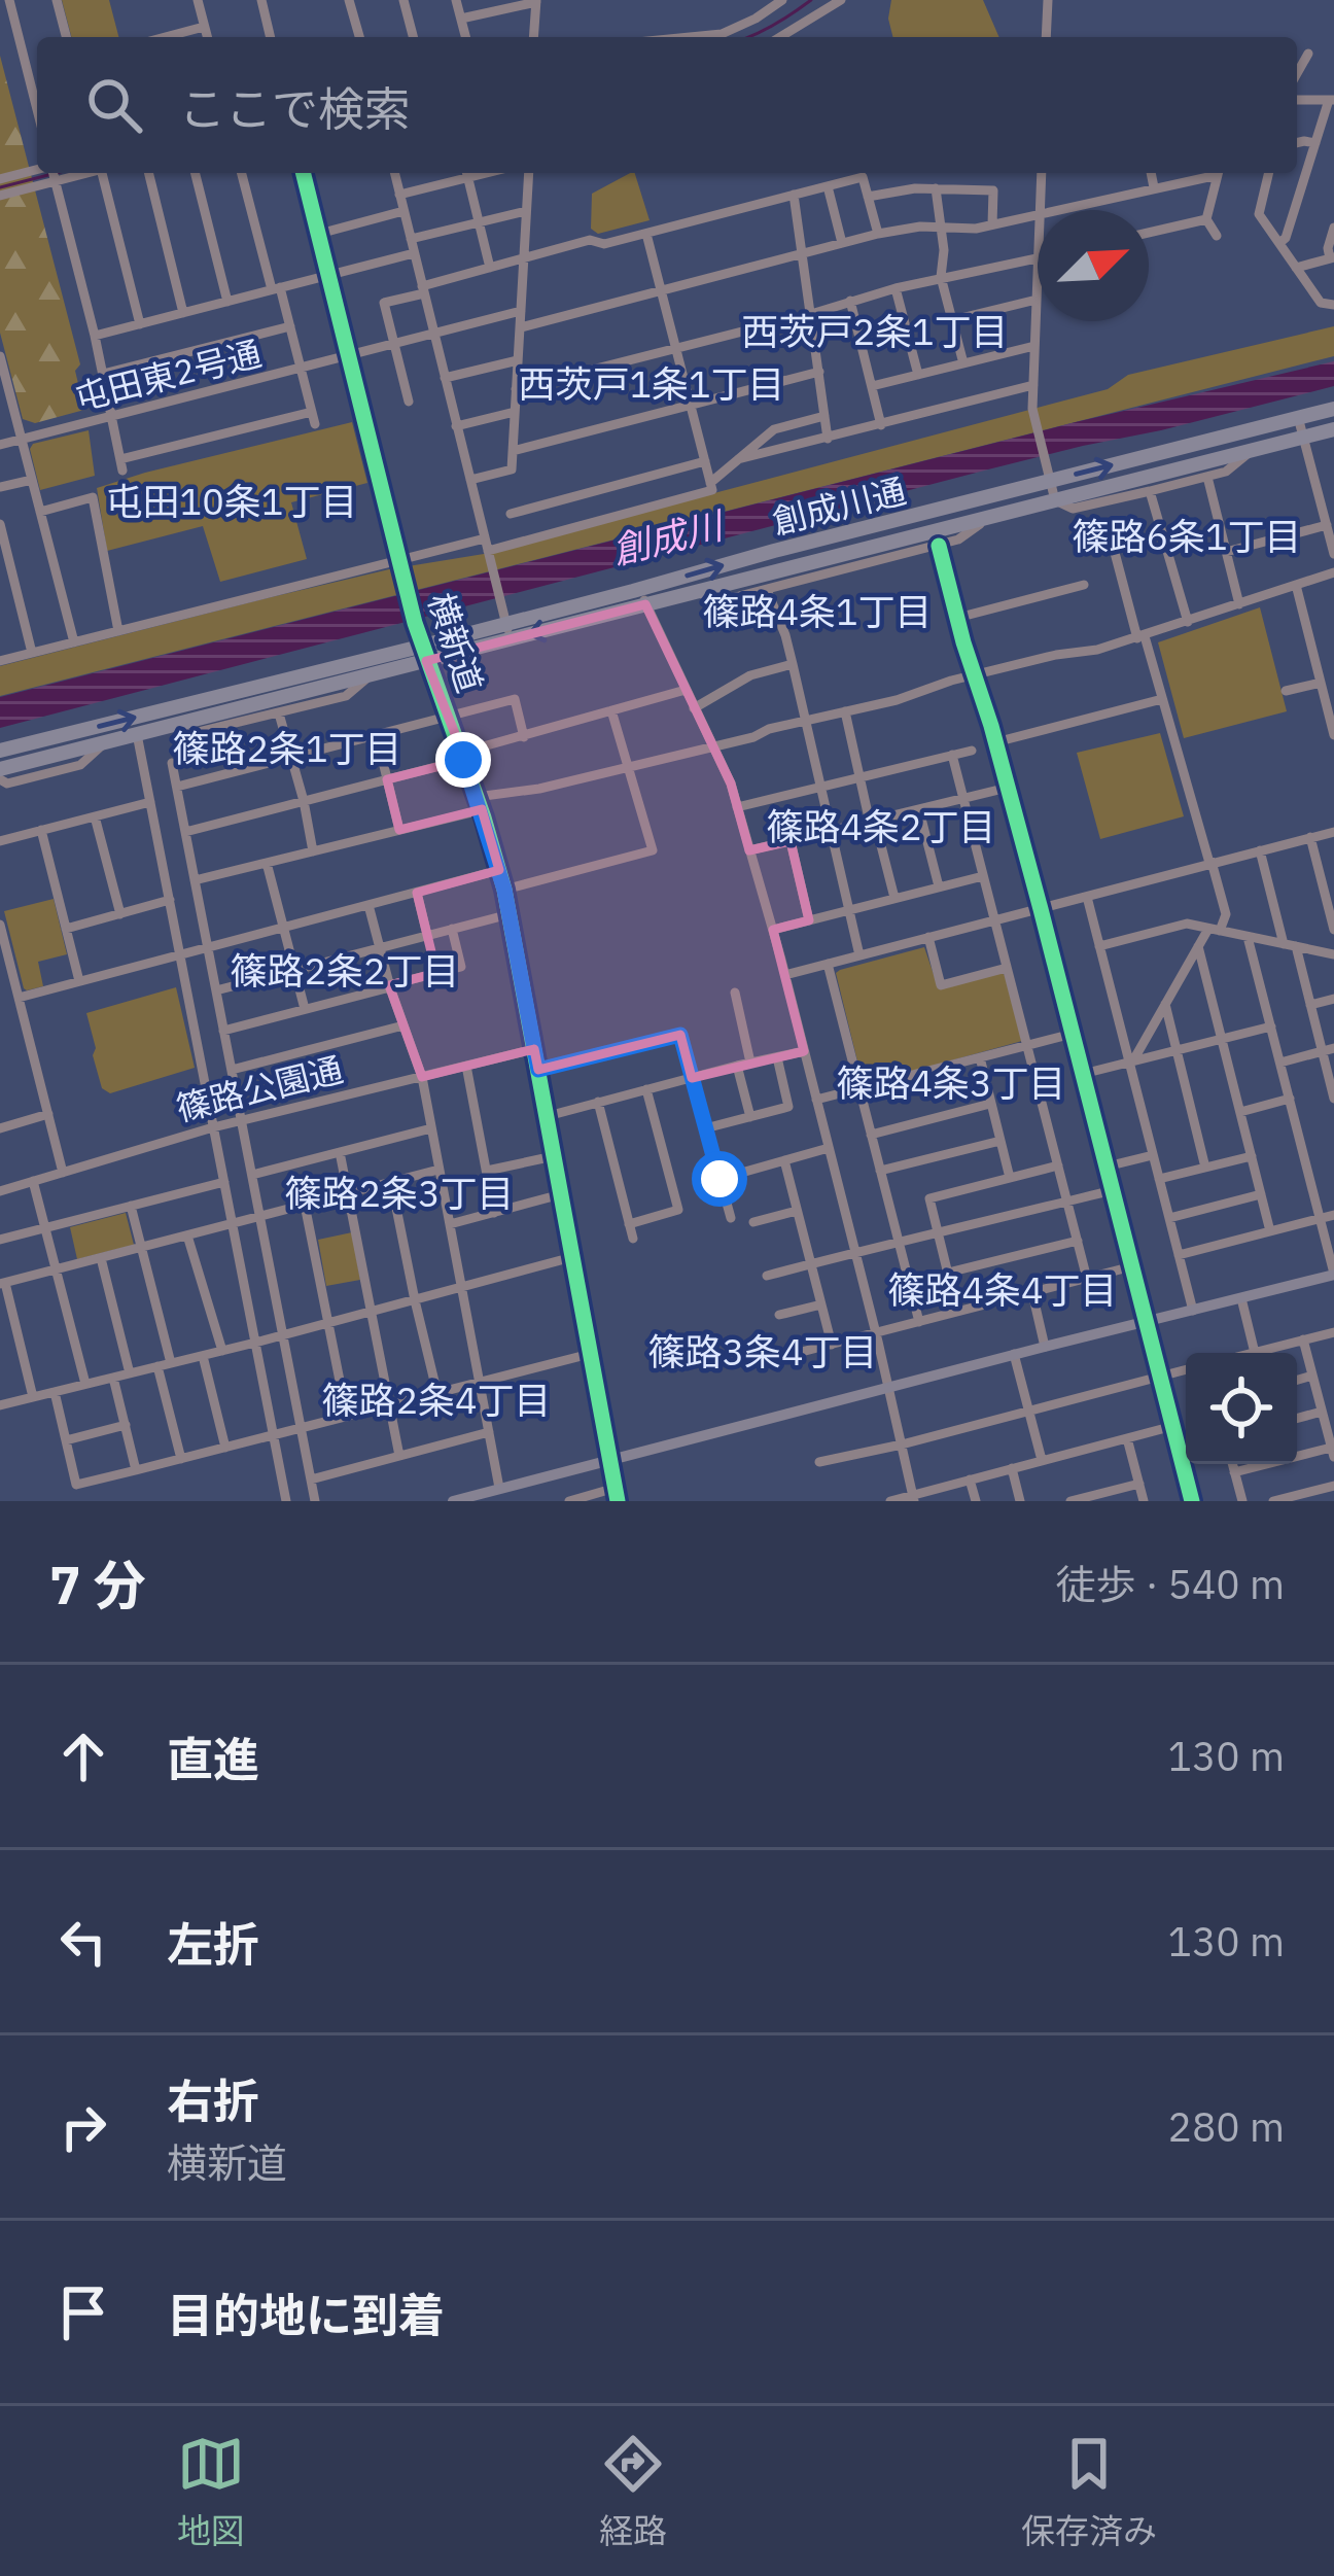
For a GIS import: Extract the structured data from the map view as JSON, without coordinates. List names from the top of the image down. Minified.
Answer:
{"streets":{"highway":["創成川通"],"street":["屯田東2号通","横新道","篠路公園通"]},"crossings":[["屯田東2号通","横新道"],["創成川通","横新道"],["横新道","篠路公園通"]],"districts":["西茨戸2条1丁目","西茨戸1条1丁目","屯田10条1丁目","篠路6条1丁目","篠路4条1丁目","篠路2条1丁目","篠路4条2丁目","篠路2条2丁目","篠路4条3丁目","篠路2条3丁目","篠路4条4丁目","篠路3条4丁目","篠路2条4丁目"],"water":["創成川"],"north":"top right","page":{"search":"ここで検索","heading":["7 分","徒歩 · 540 m"],"list":[["直進","130 m"],["左折","130 m"],["右折","横新道","280 m"],"目的地に到着"],"nav":["地図","経路","保存済み"]}}
